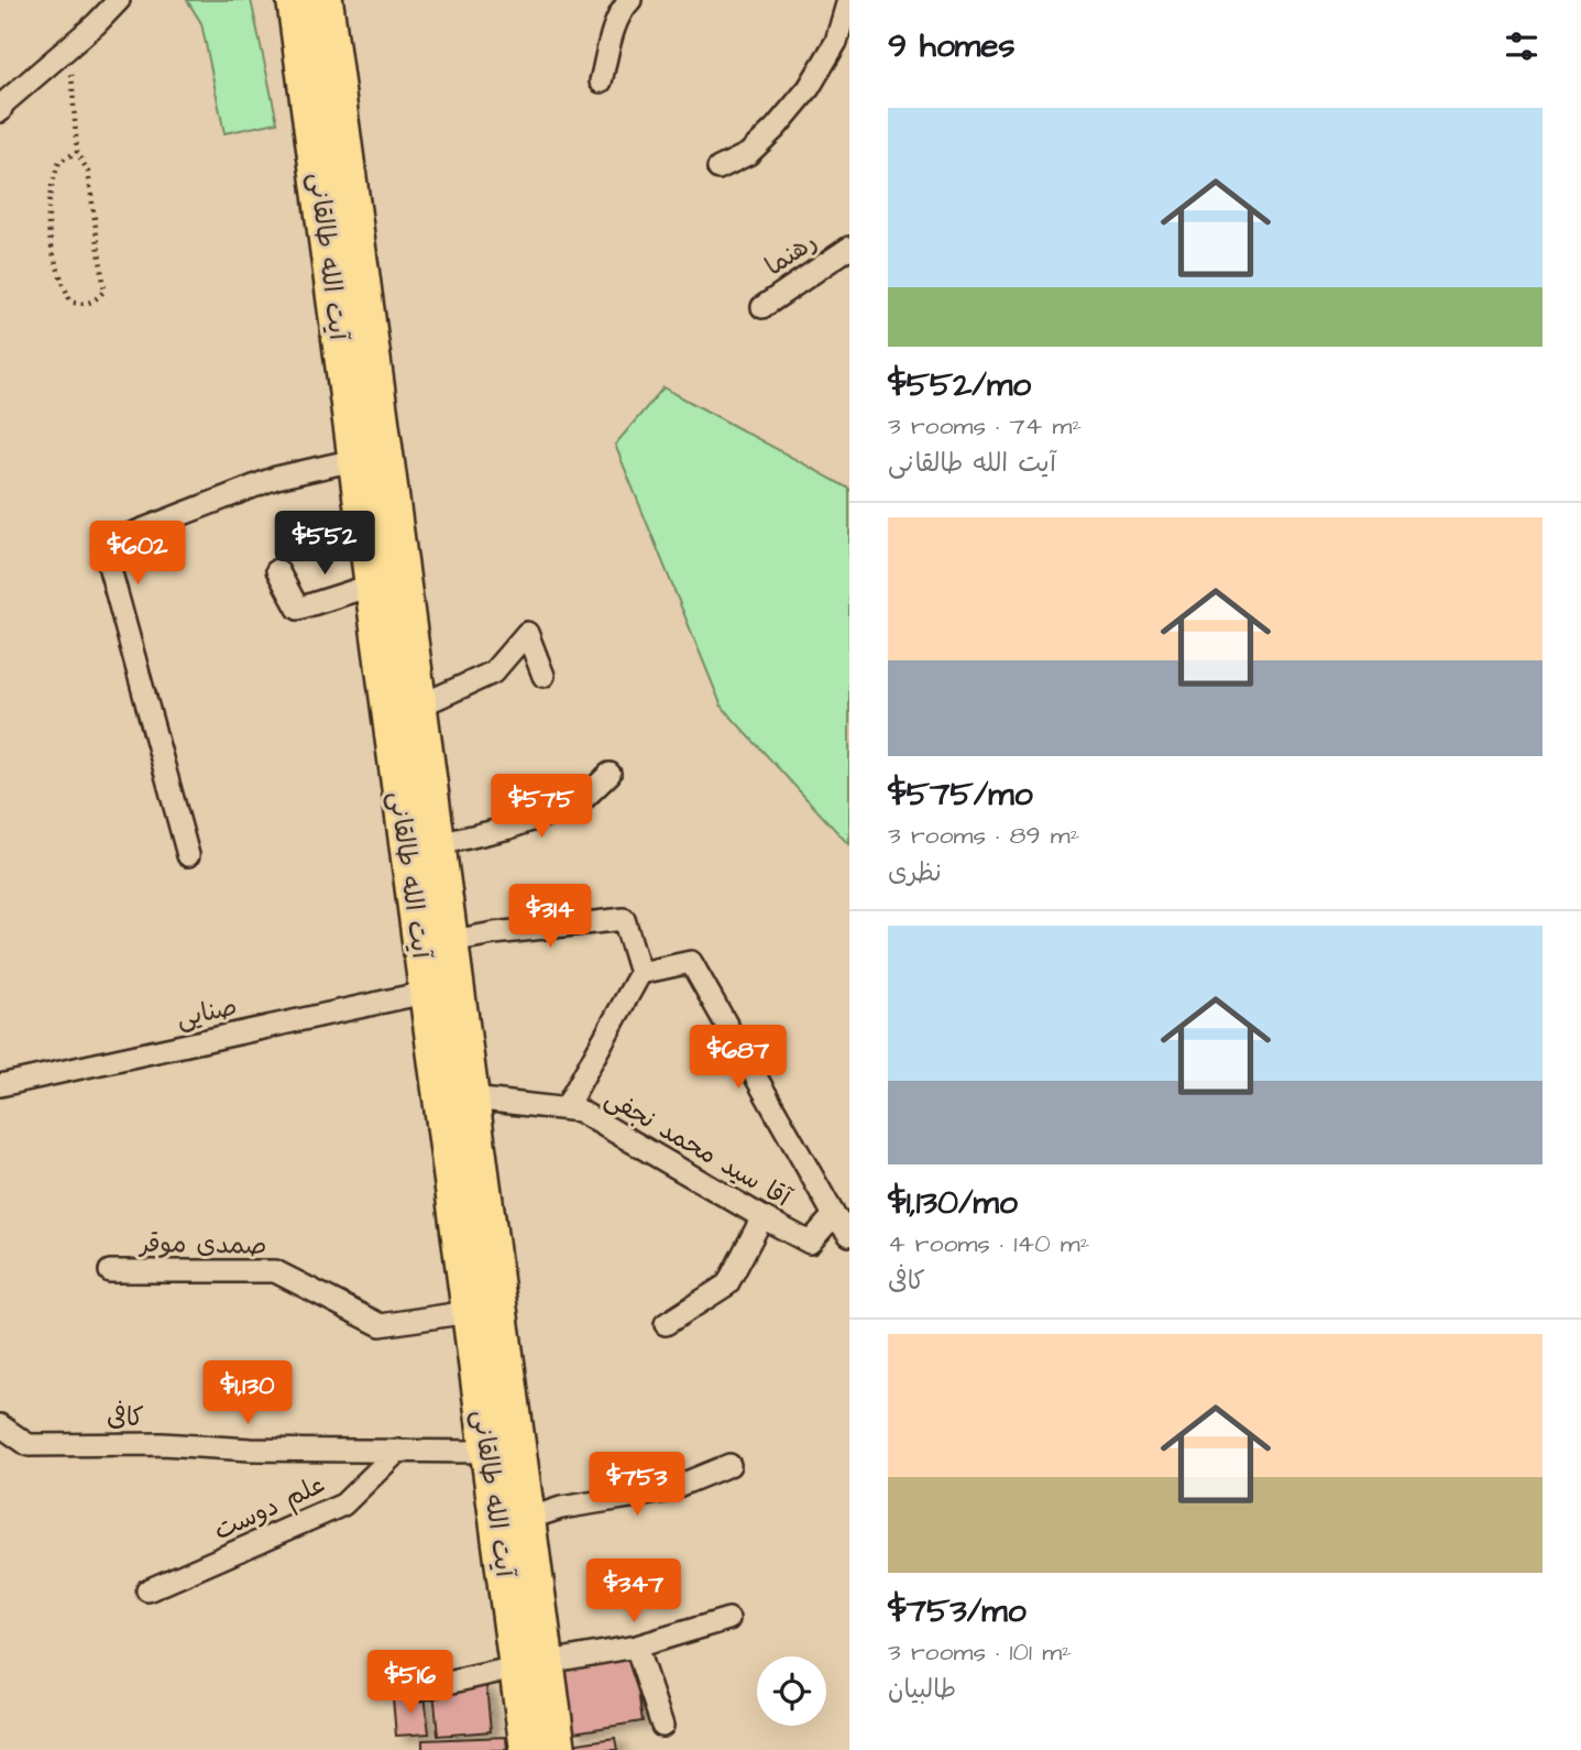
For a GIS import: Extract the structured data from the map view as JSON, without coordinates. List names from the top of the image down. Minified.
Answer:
{"streets":{"main road":["آیت الله طالقانی"],"street":["رهنما","صنایی","آقا سید محمد نجفی","صمدی موقر","کافی","علم دوست"]},"crossings":[["آیت الله طالقانی","صنایی"],["آیت الله طالقانی","آقا سید محمد نجفی"],["آیت الله طالقانی","صمدی موقر"],["آیت الله طالقانی","کافی"],["کافی","علم دوست"]],"page":{"heading":"9 homes","list":[{"name":"$552/mo","note":"3 rooms · 74 m² · آیت الله طالقانی"},{"name":"$575/mo","note":"3 rooms · 89 m² · نظری"},{"name":"$1,130/mo","note":"4 rooms · 140 m² · کافی"},{"name":"$753/mo","note":"3 rooms · 101 m² · طالبیان"}],"price":["$552","$602","$575","$314","$687","$1,130","$753","$347","$516"]}}
